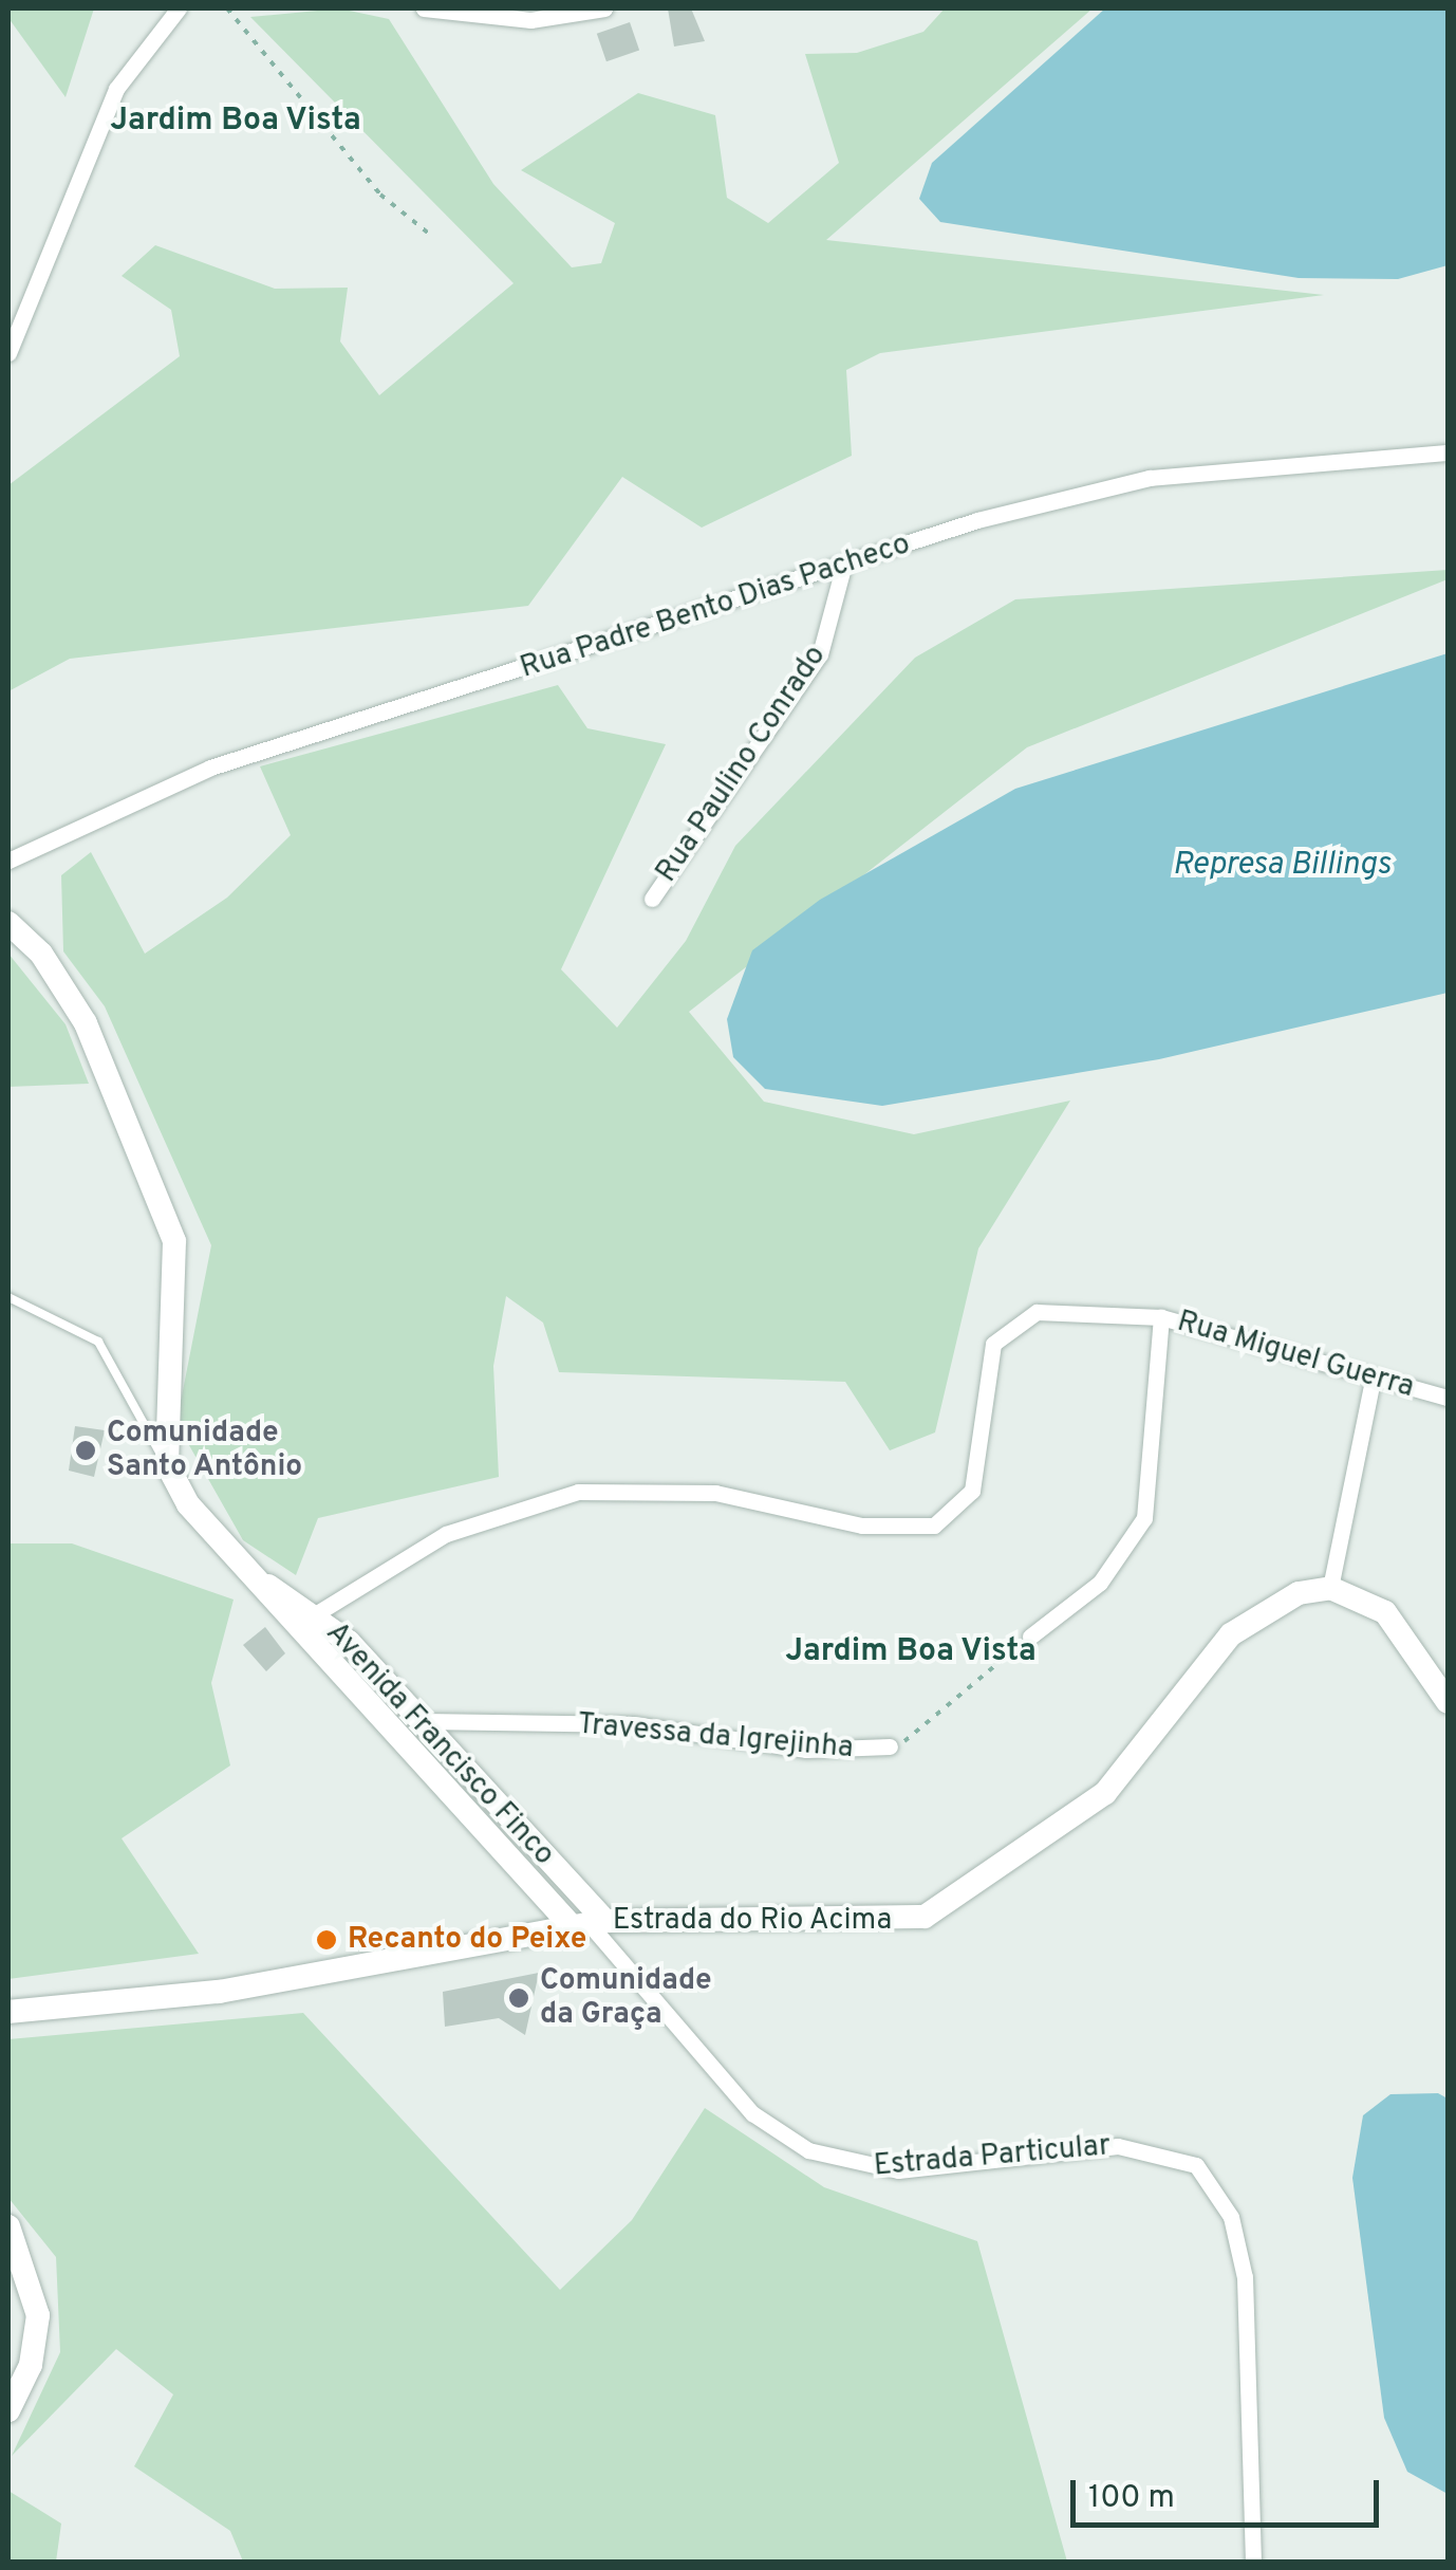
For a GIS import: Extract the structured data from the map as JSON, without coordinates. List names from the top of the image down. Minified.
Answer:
{"streets":{"street":["Rua Padre Bento Dias Pacheco","Rua Paulino Conrado","Rua Miguel Guerra","Travessa da Igrejinha","Avenida Francisco Finco","Estrada do Rio Acima","Estrada Particular"]},"crossings":[["Rua Padre Bento Dias Pacheco","Rua Paulino Conrado"],["Rua Miguel Guerra","Avenida Francisco Finco"],["Travessa da Igrejinha","Avenida Francisco Finco"],["Avenida Francisco Finco","Estrada do Rio Acima"],["Avenida Francisco Finco","Estrada Particular"]],"districts":["Jardim Boa Vista","Jardim Boa Vista"],"water":["Represa Billings"],"places":["Comunidade Santo Antônio","Recanto do Peixe","Comunidade da Graça"],"scale_bar":"100 m"}
